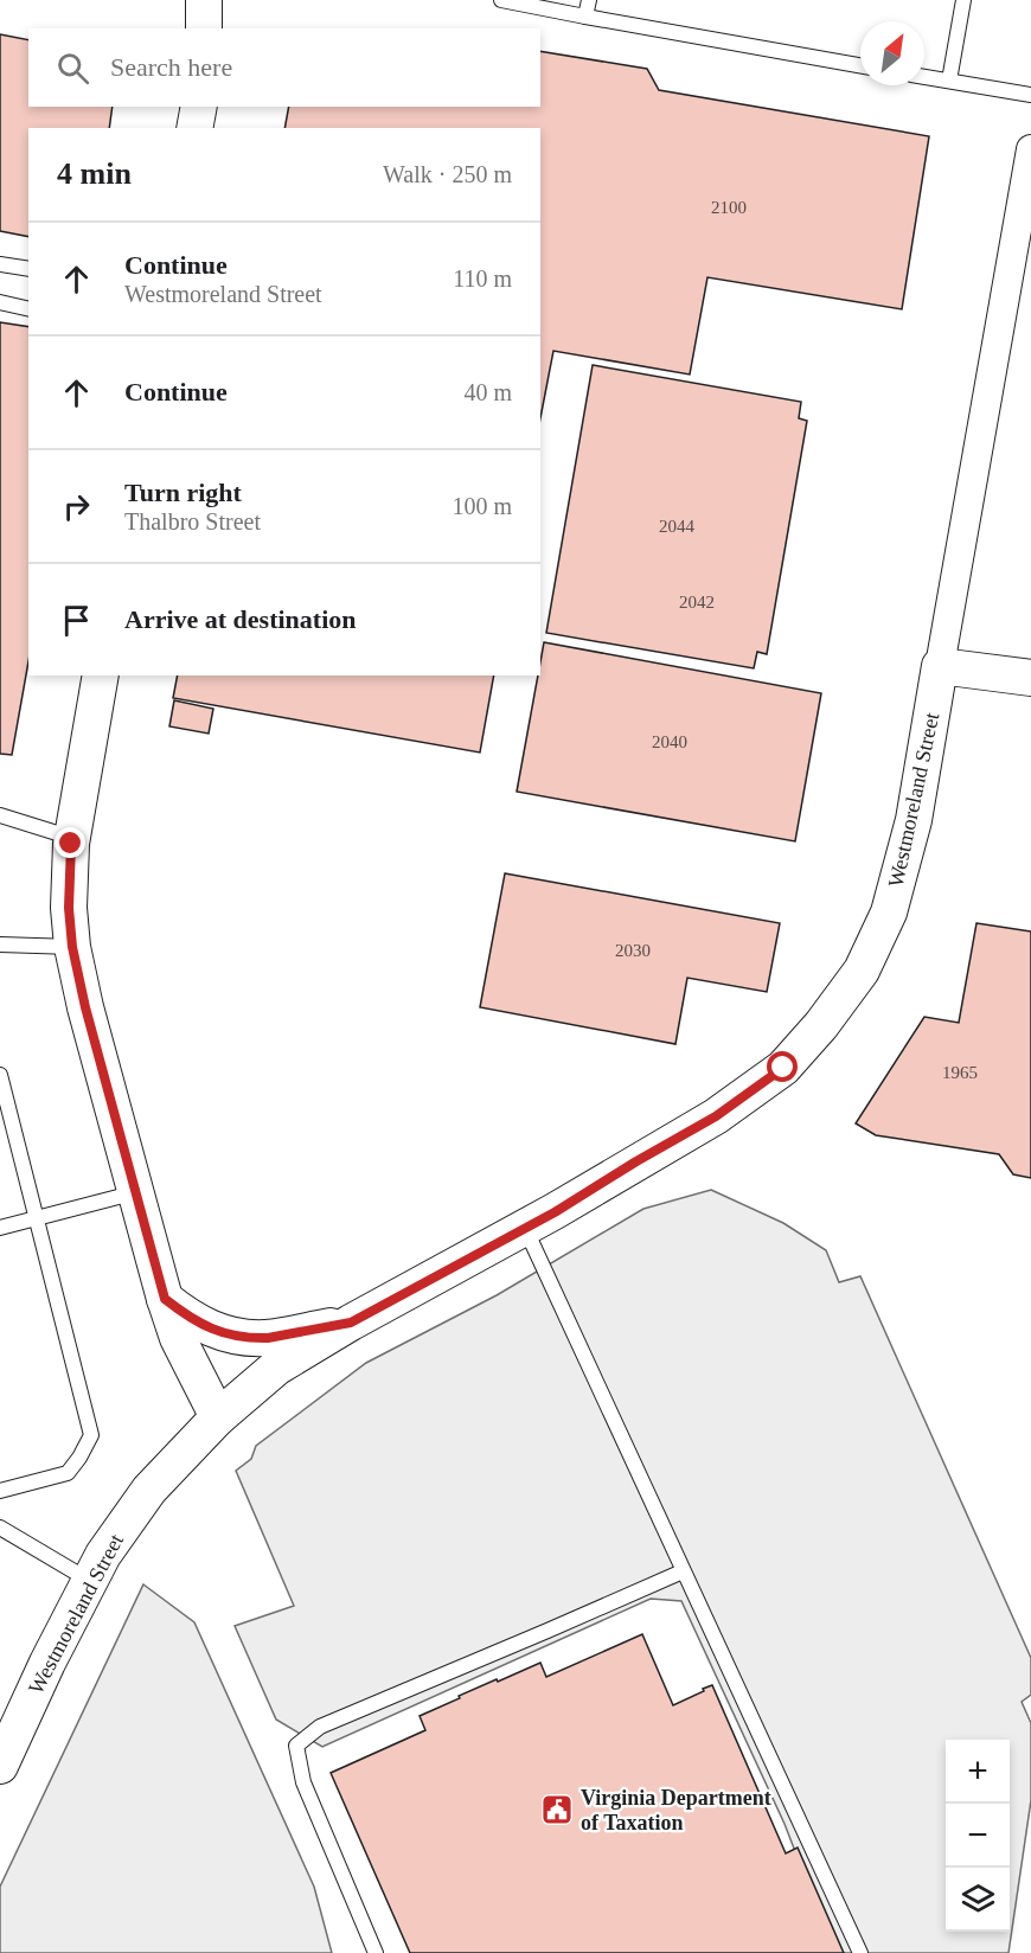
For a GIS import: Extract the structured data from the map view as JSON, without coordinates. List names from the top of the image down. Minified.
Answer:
{"streets":{"street":["Westmoreland Street"]},"places":{"public building":["Virginia Department of Taxation"]},"house_numbers":["2100","2044","2042","2040","2030","1965"],"north":"top right","page":{"search":"Search here","heading":["4 min","Walk · 250 m"],"list":[["Continue","Westmoreland Street","110 m"],["Continue","40 m"],["Turn right","Thalbro Street","100 m"],"Arrive at destination"],"map_buttons":["+","−"]}}
